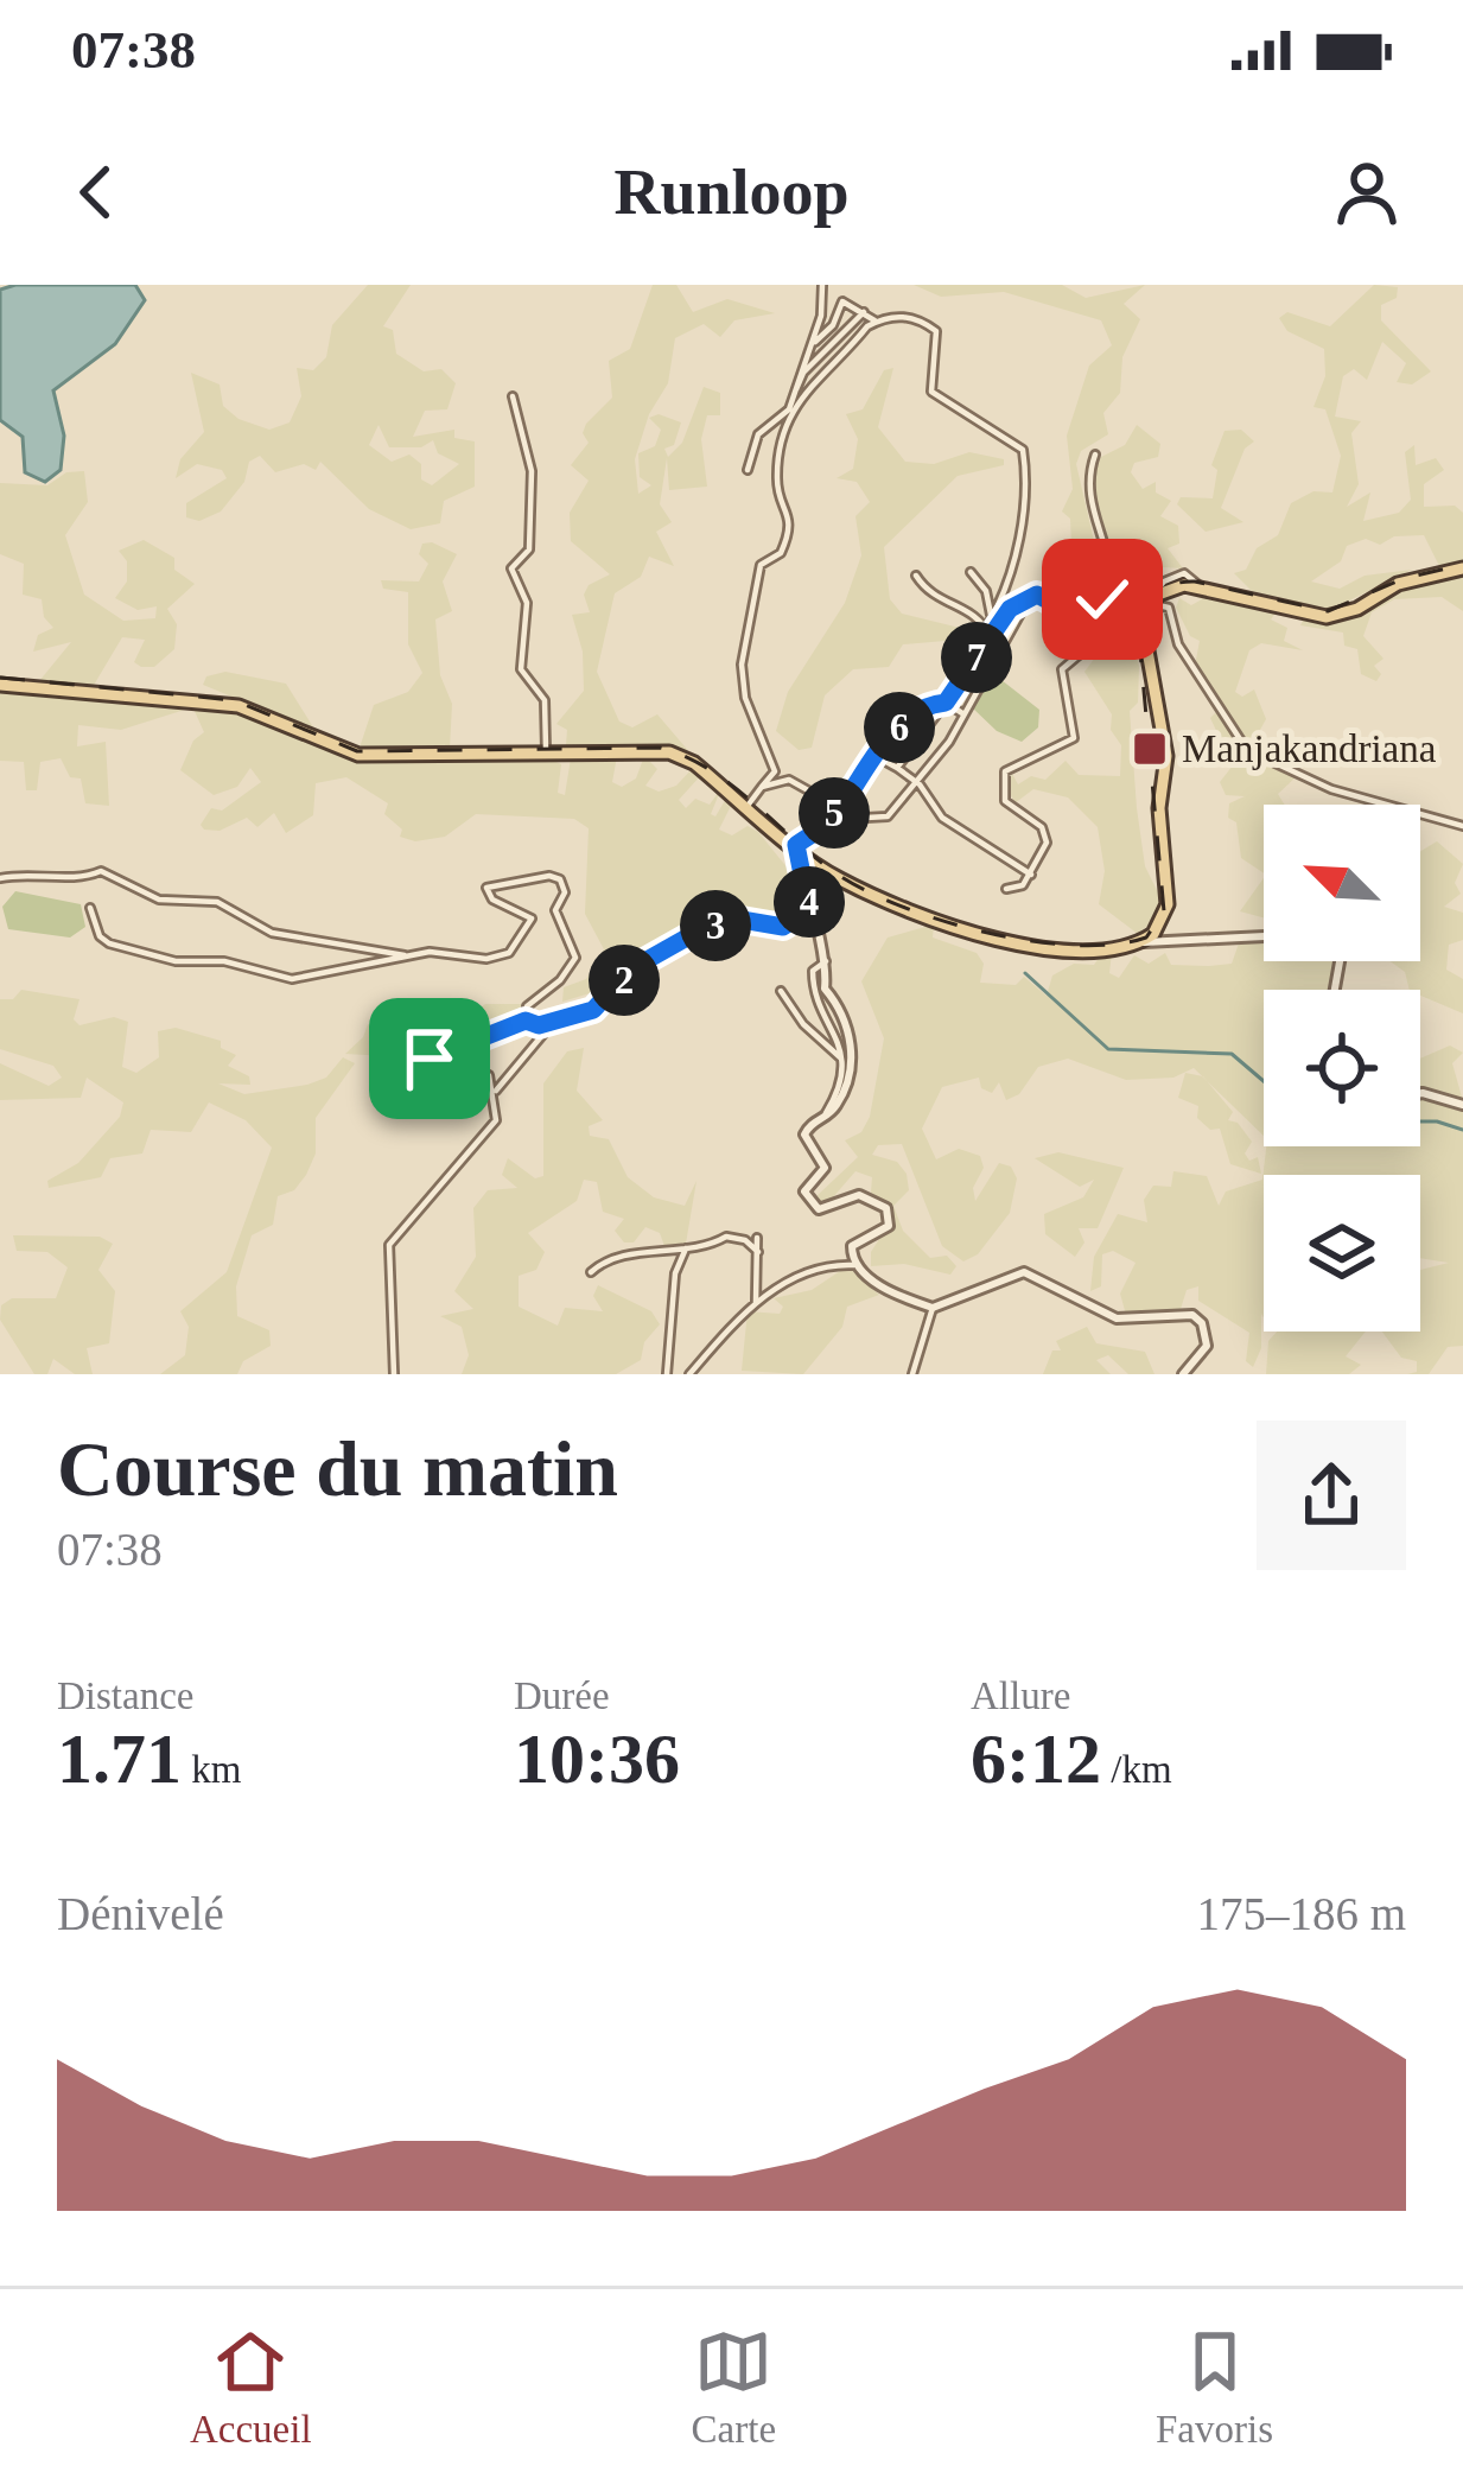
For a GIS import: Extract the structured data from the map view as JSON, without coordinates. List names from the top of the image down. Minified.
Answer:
{"places":{"transit":["Manjakandriana"]},"north":"top left","page":{"status":"07:38","header":"Runloop","pins":["7","6","5","4","3","2"],"heading":["Course du matin","07:38"],"stats":[["Distance","1.71 km"],["Durée","10:36"],["Allure","6:12 /km"]],"chart":["Dénivelé","175–186 m"],"tabs":["Accueil","Carte","Favoris"]}}
